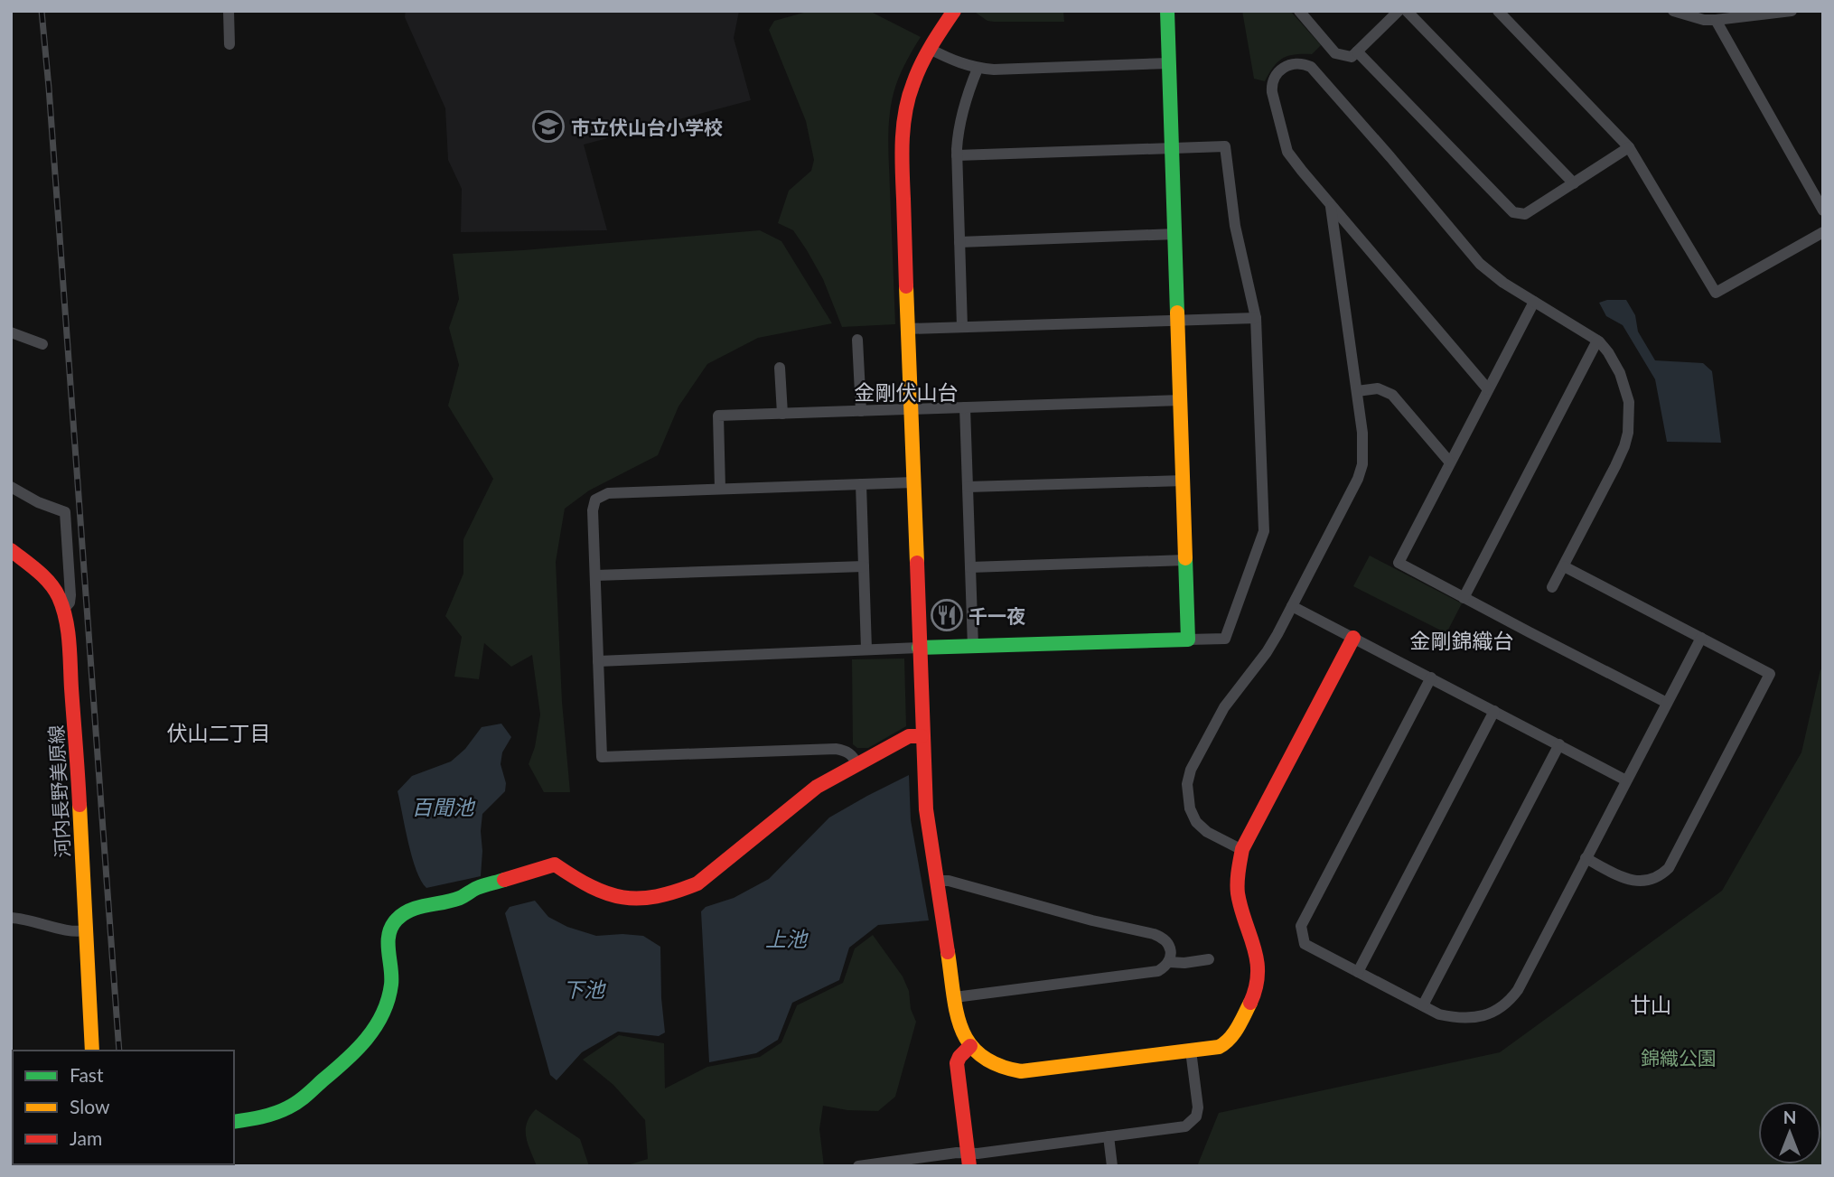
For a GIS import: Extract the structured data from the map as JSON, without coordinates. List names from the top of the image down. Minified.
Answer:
{"streets":{"street":["河内長野美原線"]},"districts":["金剛伏山台","金剛錦織台","伏山二丁目","廿山"],"water":["百聞池","上池","下池"],"parks":["錦織公園"],"places":{"school or university":["市立伏山台小学校"],"restaurant":["千一夜"]},"legend":["Fast","Slow","Jam"],"north":"top"}
